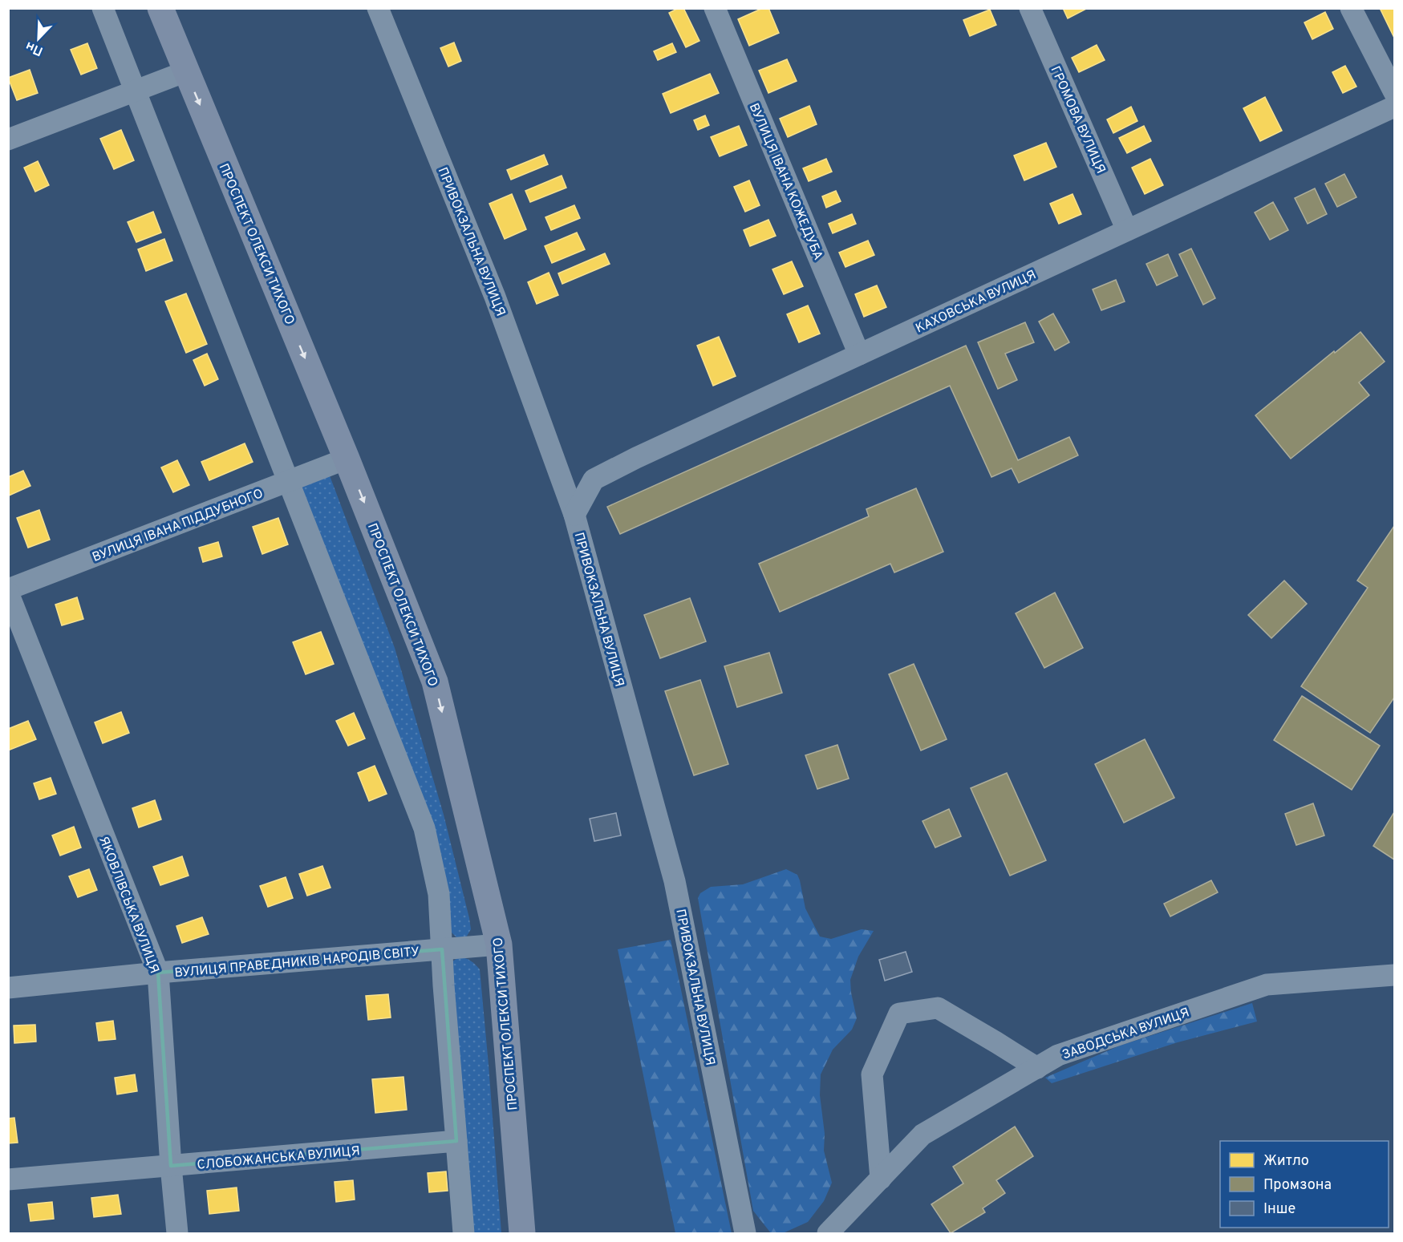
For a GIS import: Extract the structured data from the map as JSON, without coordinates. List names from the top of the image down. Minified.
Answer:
{"streets":{"main road":["ПРОСПЕКТ ОЛЕКСИ ТИХОГО"],"street":["ГРОМОВА ВУЛИЦЯ","ВУЛИЦЯ ІВАНА КОЖЕДУБА","ПРИВОКЗАЛЬНА ВУЛИЦЯ","КАХОВСЬКА ВУЛИЦЯ","ВУЛИЦЯ ІВАНА ПІДДУБНОГО","ЯКОВЛІВСЬКА ВУЛИЦЯ","ВУЛИЦЯ ПРАВЕДНИКІВ НАРОДІВ СВІТУ","ЗАВОДСЬКА ВУЛИЦЯ","СЛОБОЖАНСЬКА ВУЛИЦЯ"]},"crossings":[["ГРОМОВА ВУЛИЦЯ","КАХОВСЬКА ВУЛИЦЯ"],["ВУЛИЦЯ ІВАНА КОЖЕДУБА","КАХОВСЬКА ВУЛИЦЯ"],["ПРИВОКЗАЛЬНА ВУЛИЦЯ","КАХОВСЬКА ВУЛИЦЯ"],["ПРОСПЕКТ ОЛЕКСИ ТИХОГО","ВУЛИЦЯ ІВАНА ПІДДУБНОГО"],["ПРОСПЕКТ ОЛЕКСИ ТИХОГО","ВУЛИЦЯ ПРАВЕДНИКІВ НАРОДІВ СВІТУ"],["ВУЛИЦЯ ІВАНА ПІДДУБНОГО","ЯКОВЛІВСЬКА ВУЛИЦЯ"],["ЯКОВЛІВСЬКА ВУЛИЦЯ","ВУЛИЦЯ ПРАВЕДНИКІВ НАРОДІВ СВІТУ"],["ЯКОВЛІВСЬКА ВУЛИЦЯ","СЛОБОЖАНСЬКА ВУЛИЦЯ"]],"one_way":["ПРОСПЕКТ ОЛЕКСИ ТИХОГО"],"legend":["Житло","Промзона","Інше"],"north":"bottom left"}
